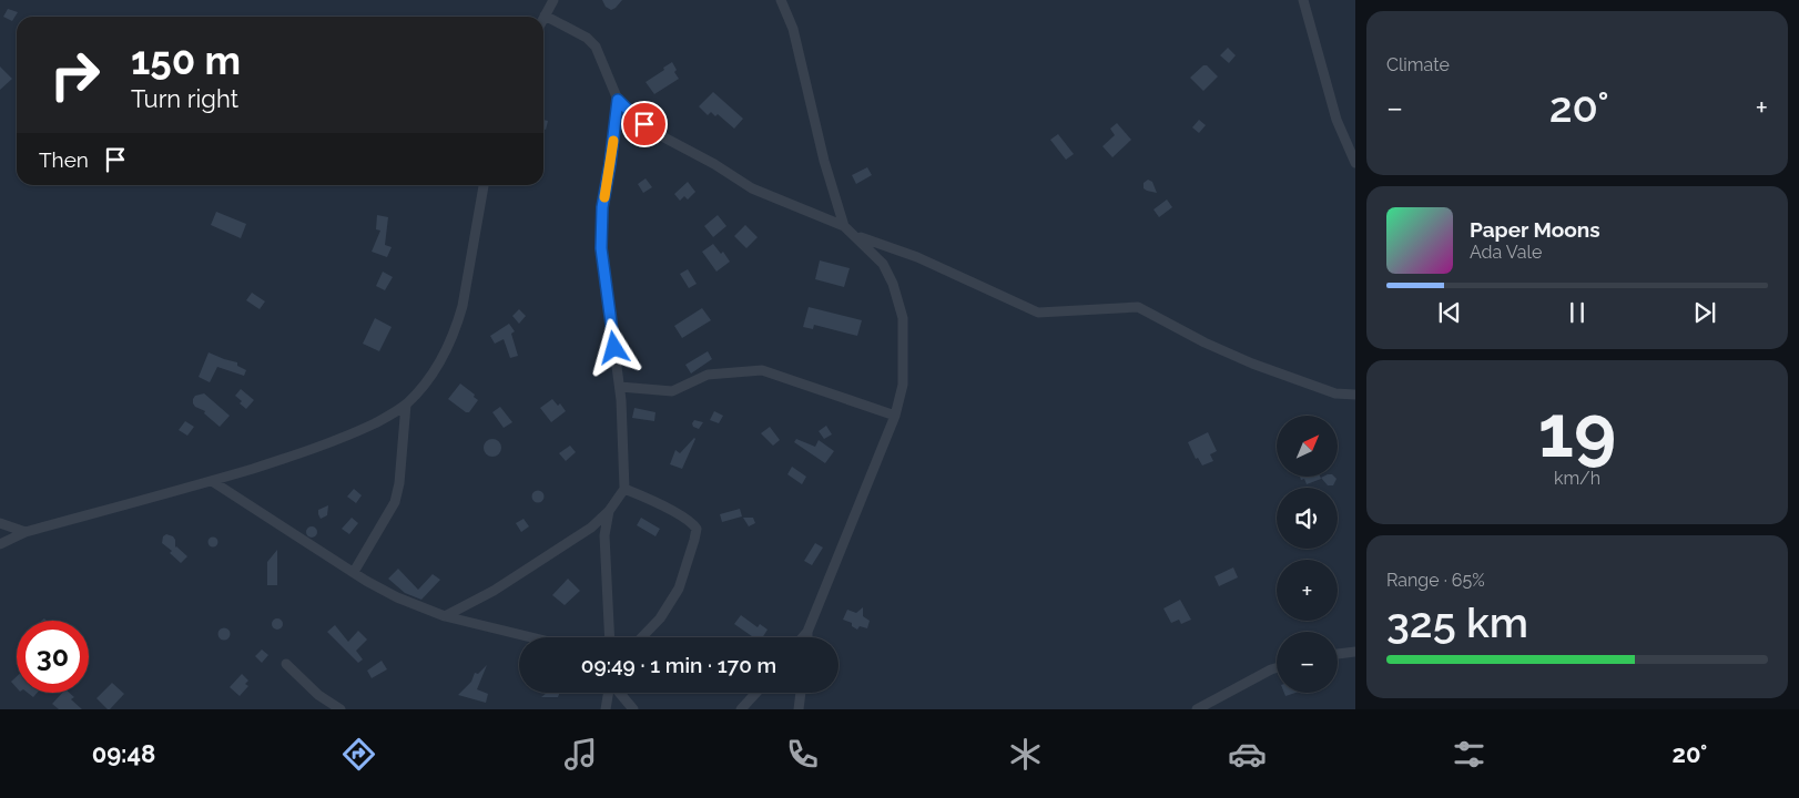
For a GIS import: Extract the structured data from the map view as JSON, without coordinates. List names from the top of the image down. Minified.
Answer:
{"north":"top right","page":{"tile":["Climate",["19","km/h"],["Range · 65%","325 km"]],"turn":["150 m","Turn right"],"heat":["−","20°","+"],"then":"Then","song":["Paper Moons","Ada Vale"],"map_buttons":["+","−"],"limit":"30","trip":"09:49 · 1 min · 170 m","tabs":["09:48","20°"]}}
